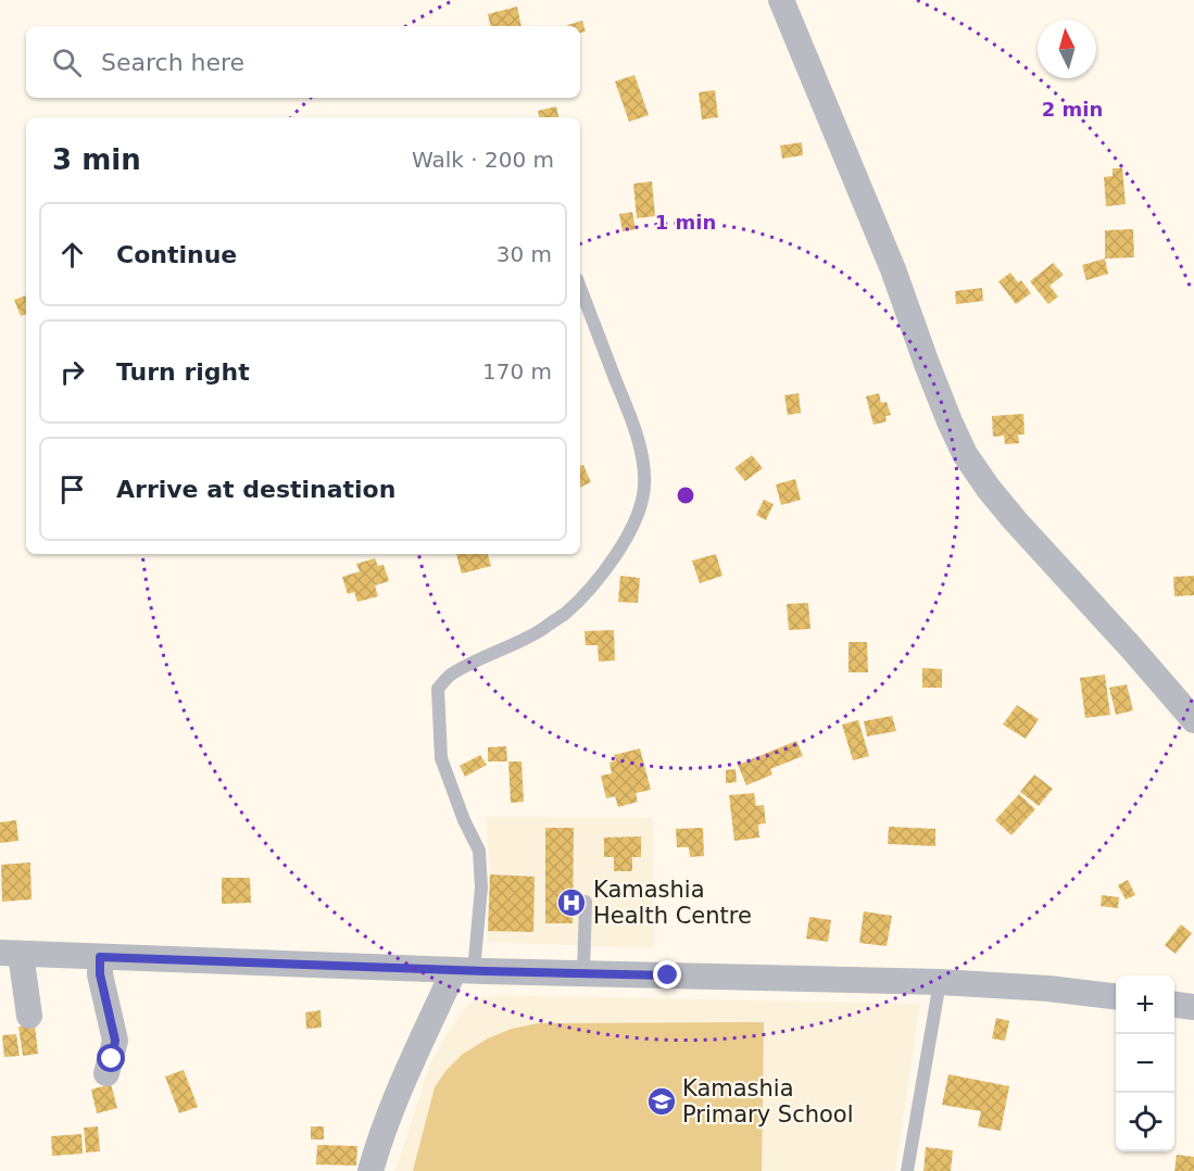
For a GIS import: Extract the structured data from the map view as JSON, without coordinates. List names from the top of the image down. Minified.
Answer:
{"places":{"hospital":["Kamashia Health Centre"],"school or university":["Kamashia Primary School"]},"north":"top","page":{"search":"Search here","heading":["3 min","Walk · 200 m"],"list":[["Continue","30 m"],["Turn right","170 m"],"Arrive at destination"],"map_buttons":["+","−"]},"rings":["2 min","1 min"]}
